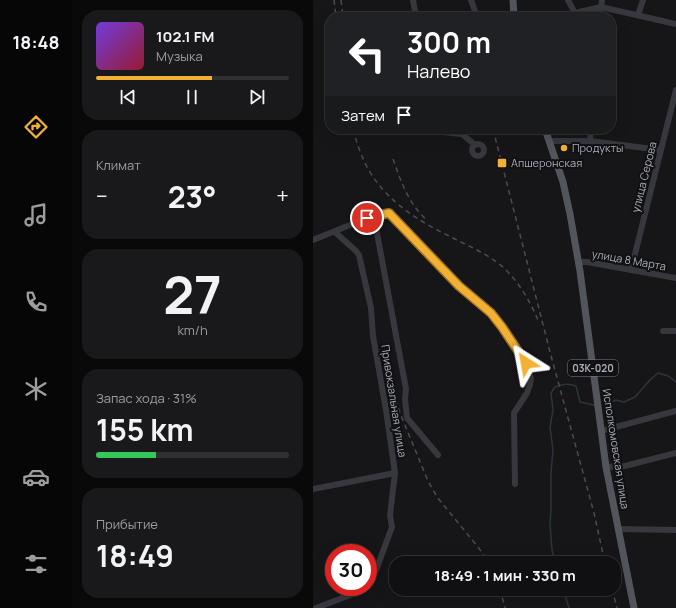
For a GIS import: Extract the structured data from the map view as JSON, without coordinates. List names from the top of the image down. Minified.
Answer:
{"streets":{"main road":["03К-020","Исполкомовская улица"],"street":["улица Серова","улица 8 Марта","Привокзальная улица"]},"crossings":[["улица Серова","улица 8 Марта"],["улица 8 Марта","Исполкомовская улица"]],"places":{"other":["Продукты"],"transit":["Апшеронская"]},"page":{"tabs":"18:48","turn":["300 m","Налево"],"song":["102.1 FM","Музыка"],"then":"Затем","tile":["Климат",["27","km/h"],["Запас хода · 31%","155 km"],["Прибытие","18:49"]],"heat":["−","23°","+"],"limit":"30","trip":"18:49 · 1 мин · 330 m"}}
